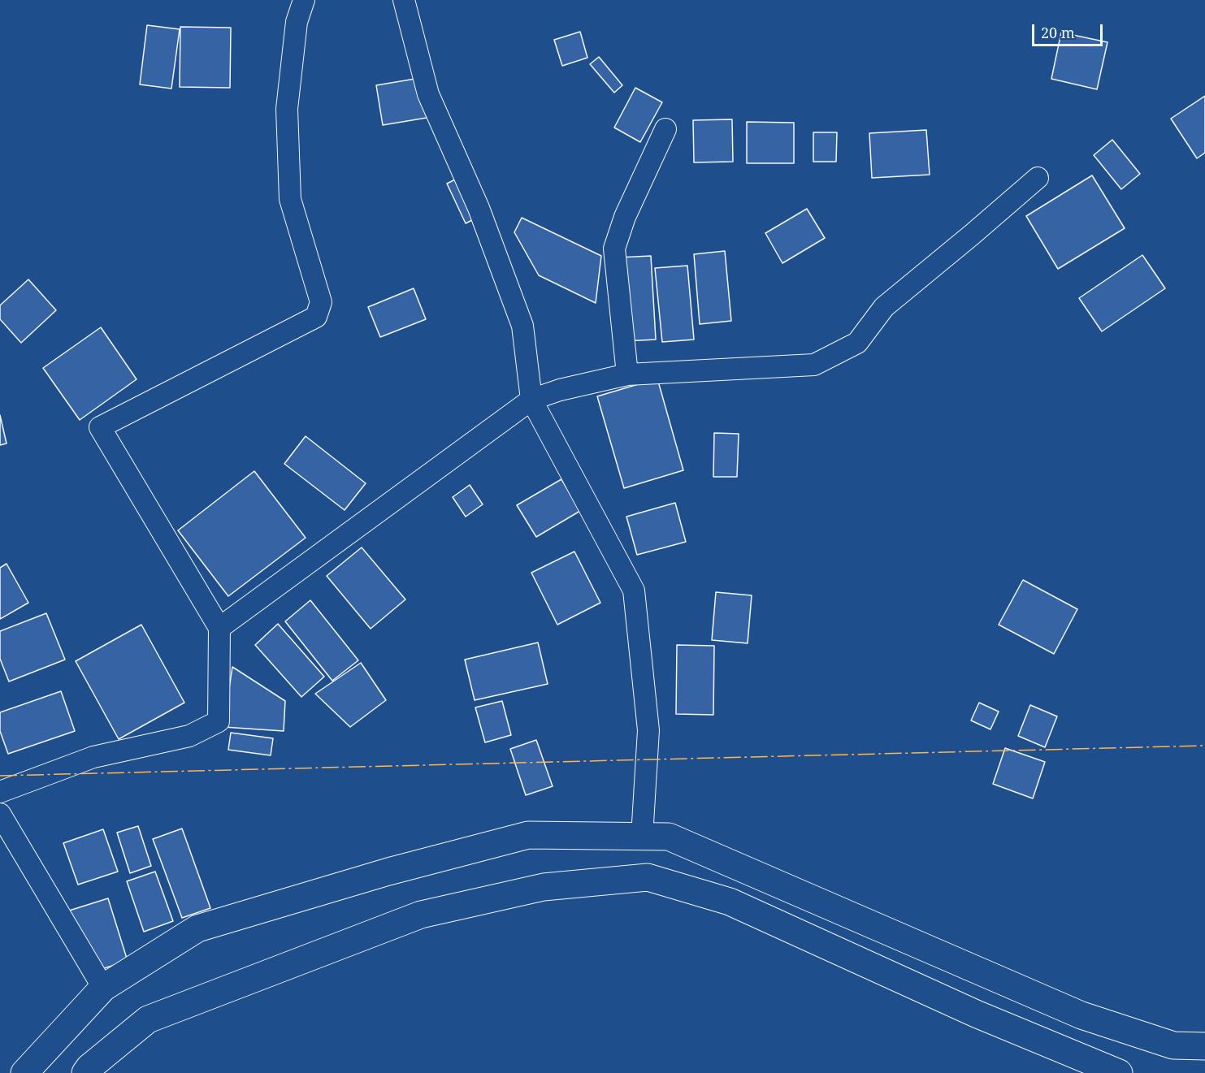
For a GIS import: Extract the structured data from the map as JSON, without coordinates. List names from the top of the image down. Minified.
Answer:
{"scale_bar":"20 m"}
